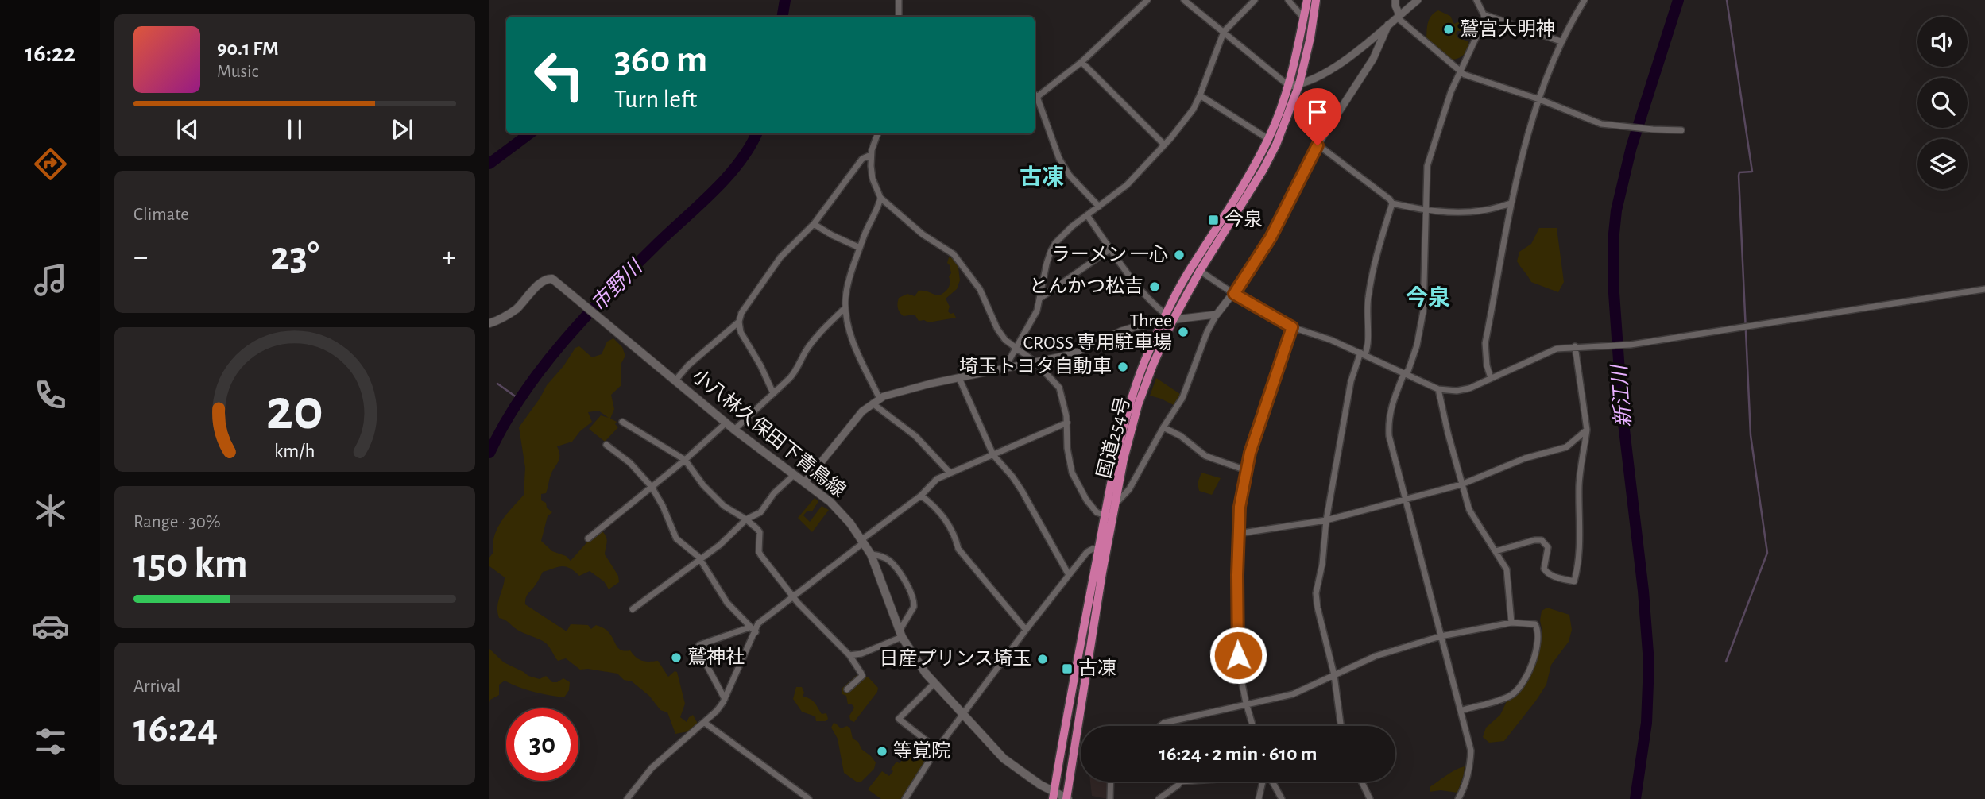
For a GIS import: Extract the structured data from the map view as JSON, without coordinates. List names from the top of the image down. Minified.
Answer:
{"streets":{"highway":["国道254号"],"main road":["小八林久保田下青鳥線"]},"crossings":[["小八林久保田下青鳥線","国道254号"]],"districts":["古凍","今泉"],"water":["市野川","新江川"],"places":{"other":["鷲宮大明神","ラーメン 一心","とんかつ松吉","Three CROSS 専用駐車場","埼玉トヨタ自動車","鷲神社","日産プリンス埼玉","等覚院"],"transit":["今泉","古凍"]},"page":{"tabs":"16:22","turn":["360 m","Turn left"],"song":["90.1 FM","Music"],"tile":["Climate",["Range · 30%","150 km"],["Arrival","16:24"]],"heat":["−","23°","+"],"limit":"30","trip":"16:24 · 2 min · 610 m","gauge":["20","km/h"]}}
